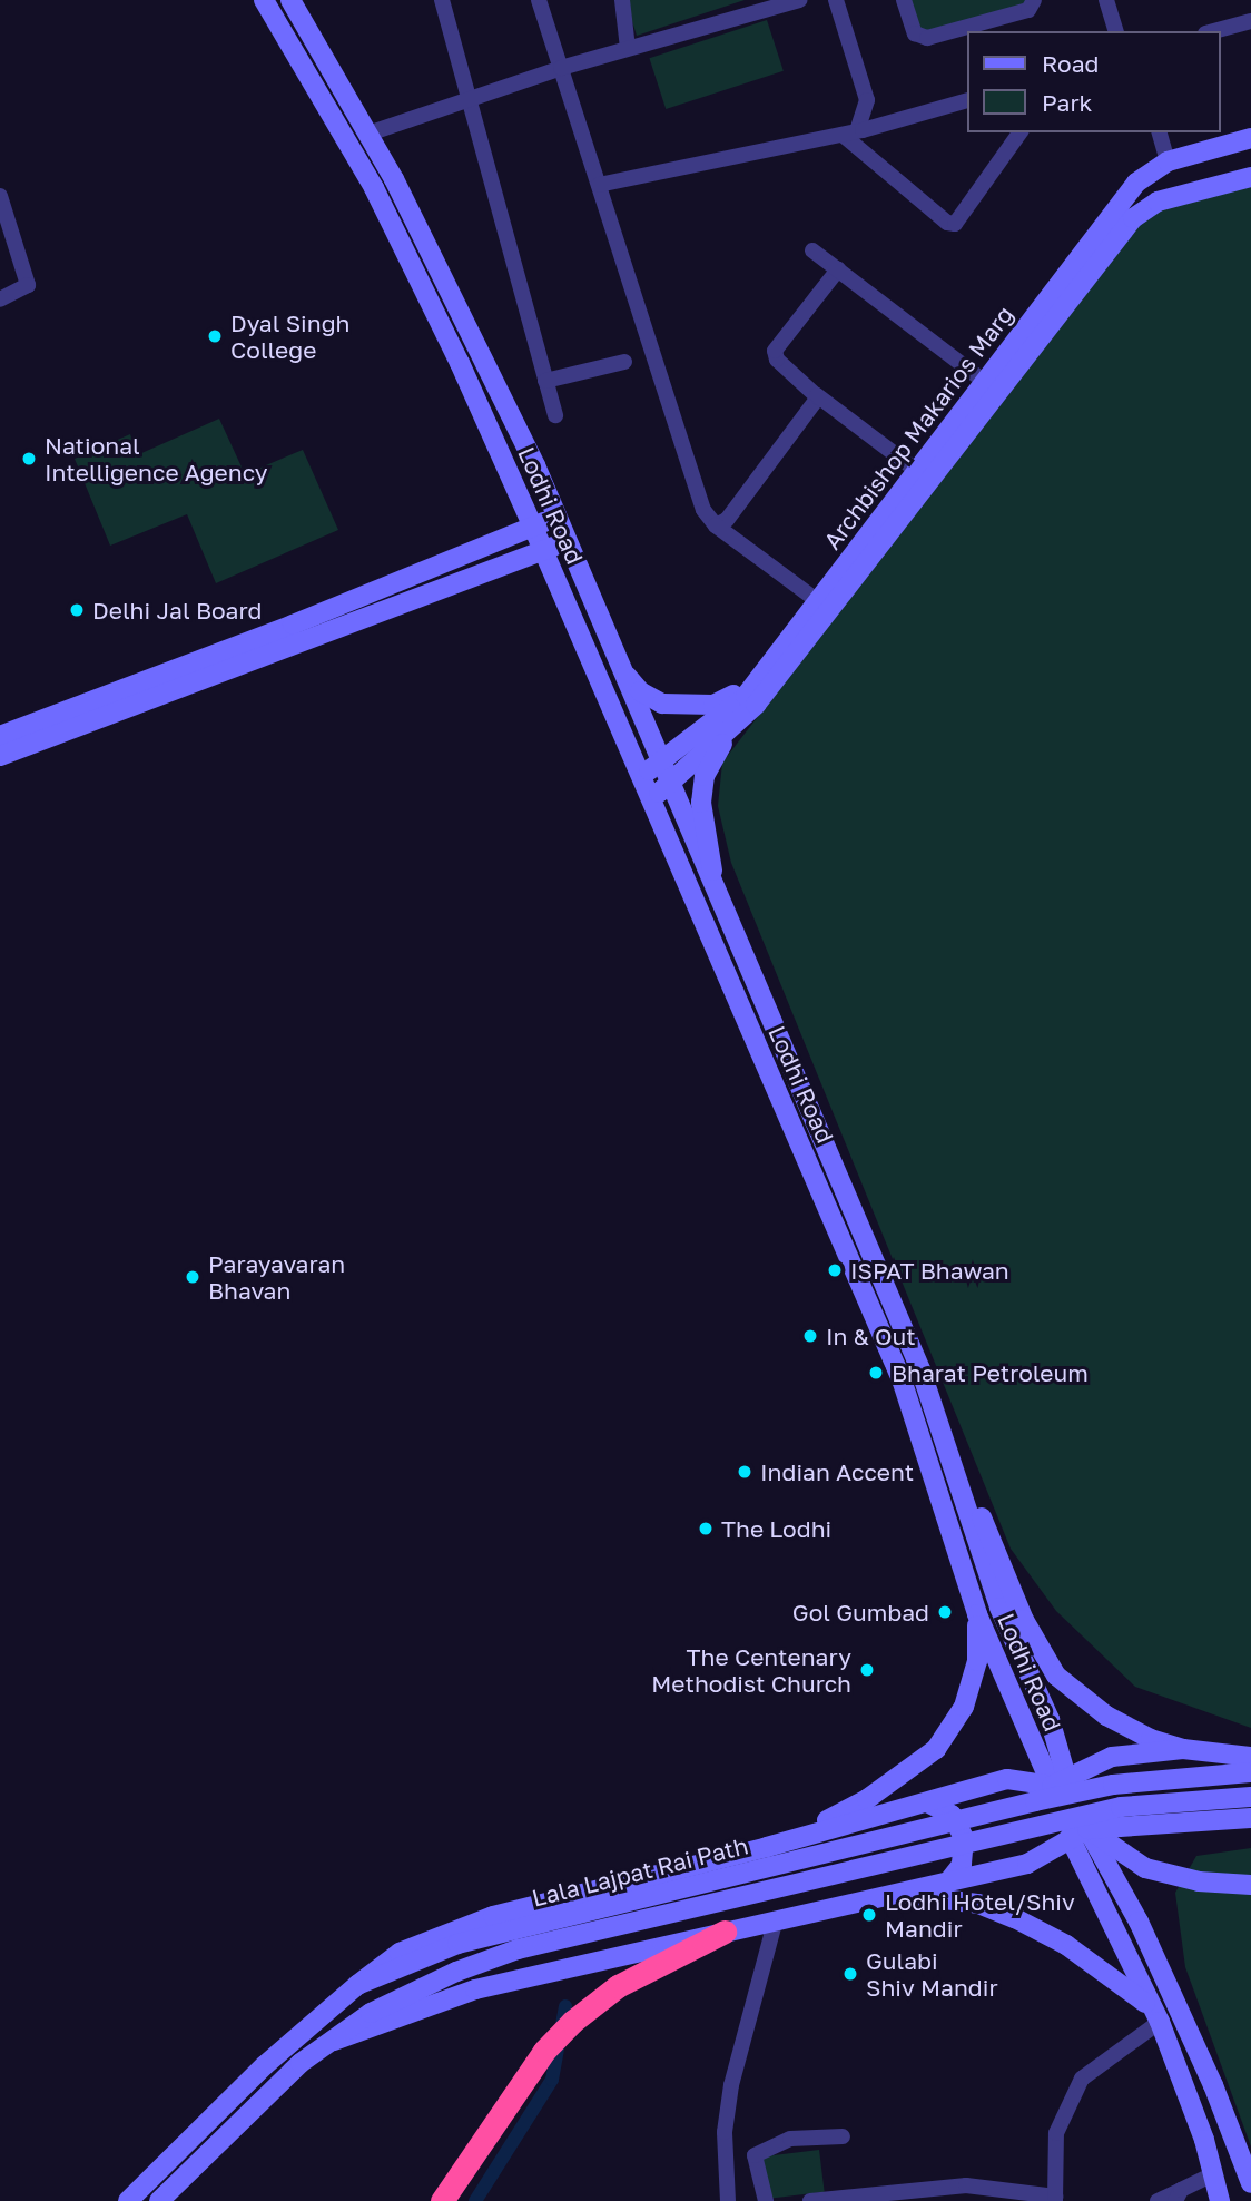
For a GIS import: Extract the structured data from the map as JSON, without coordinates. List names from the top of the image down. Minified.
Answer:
{"streets":{"main road":["Archbishop Makarios Marg","Lodhi Road","Lala Lajpat Rai Path"]},"crossings":[["Archbishop Makarios Marg","Lodhi Road"]],"places":["Dyal Singh College","National Intelligence Agency","Delhi Jal Board","ISPAT Bhawan","Parayavaran Bhavan","In & Out","Bharat Petroleum","Indian Accent","The Lodhi","Gol Gumbad","The Centenary Methodist Church","Lodhi Hotel/Shiv Mandir","Gulabi Shiv Mandir"],"legend":["Road","Park"]}
